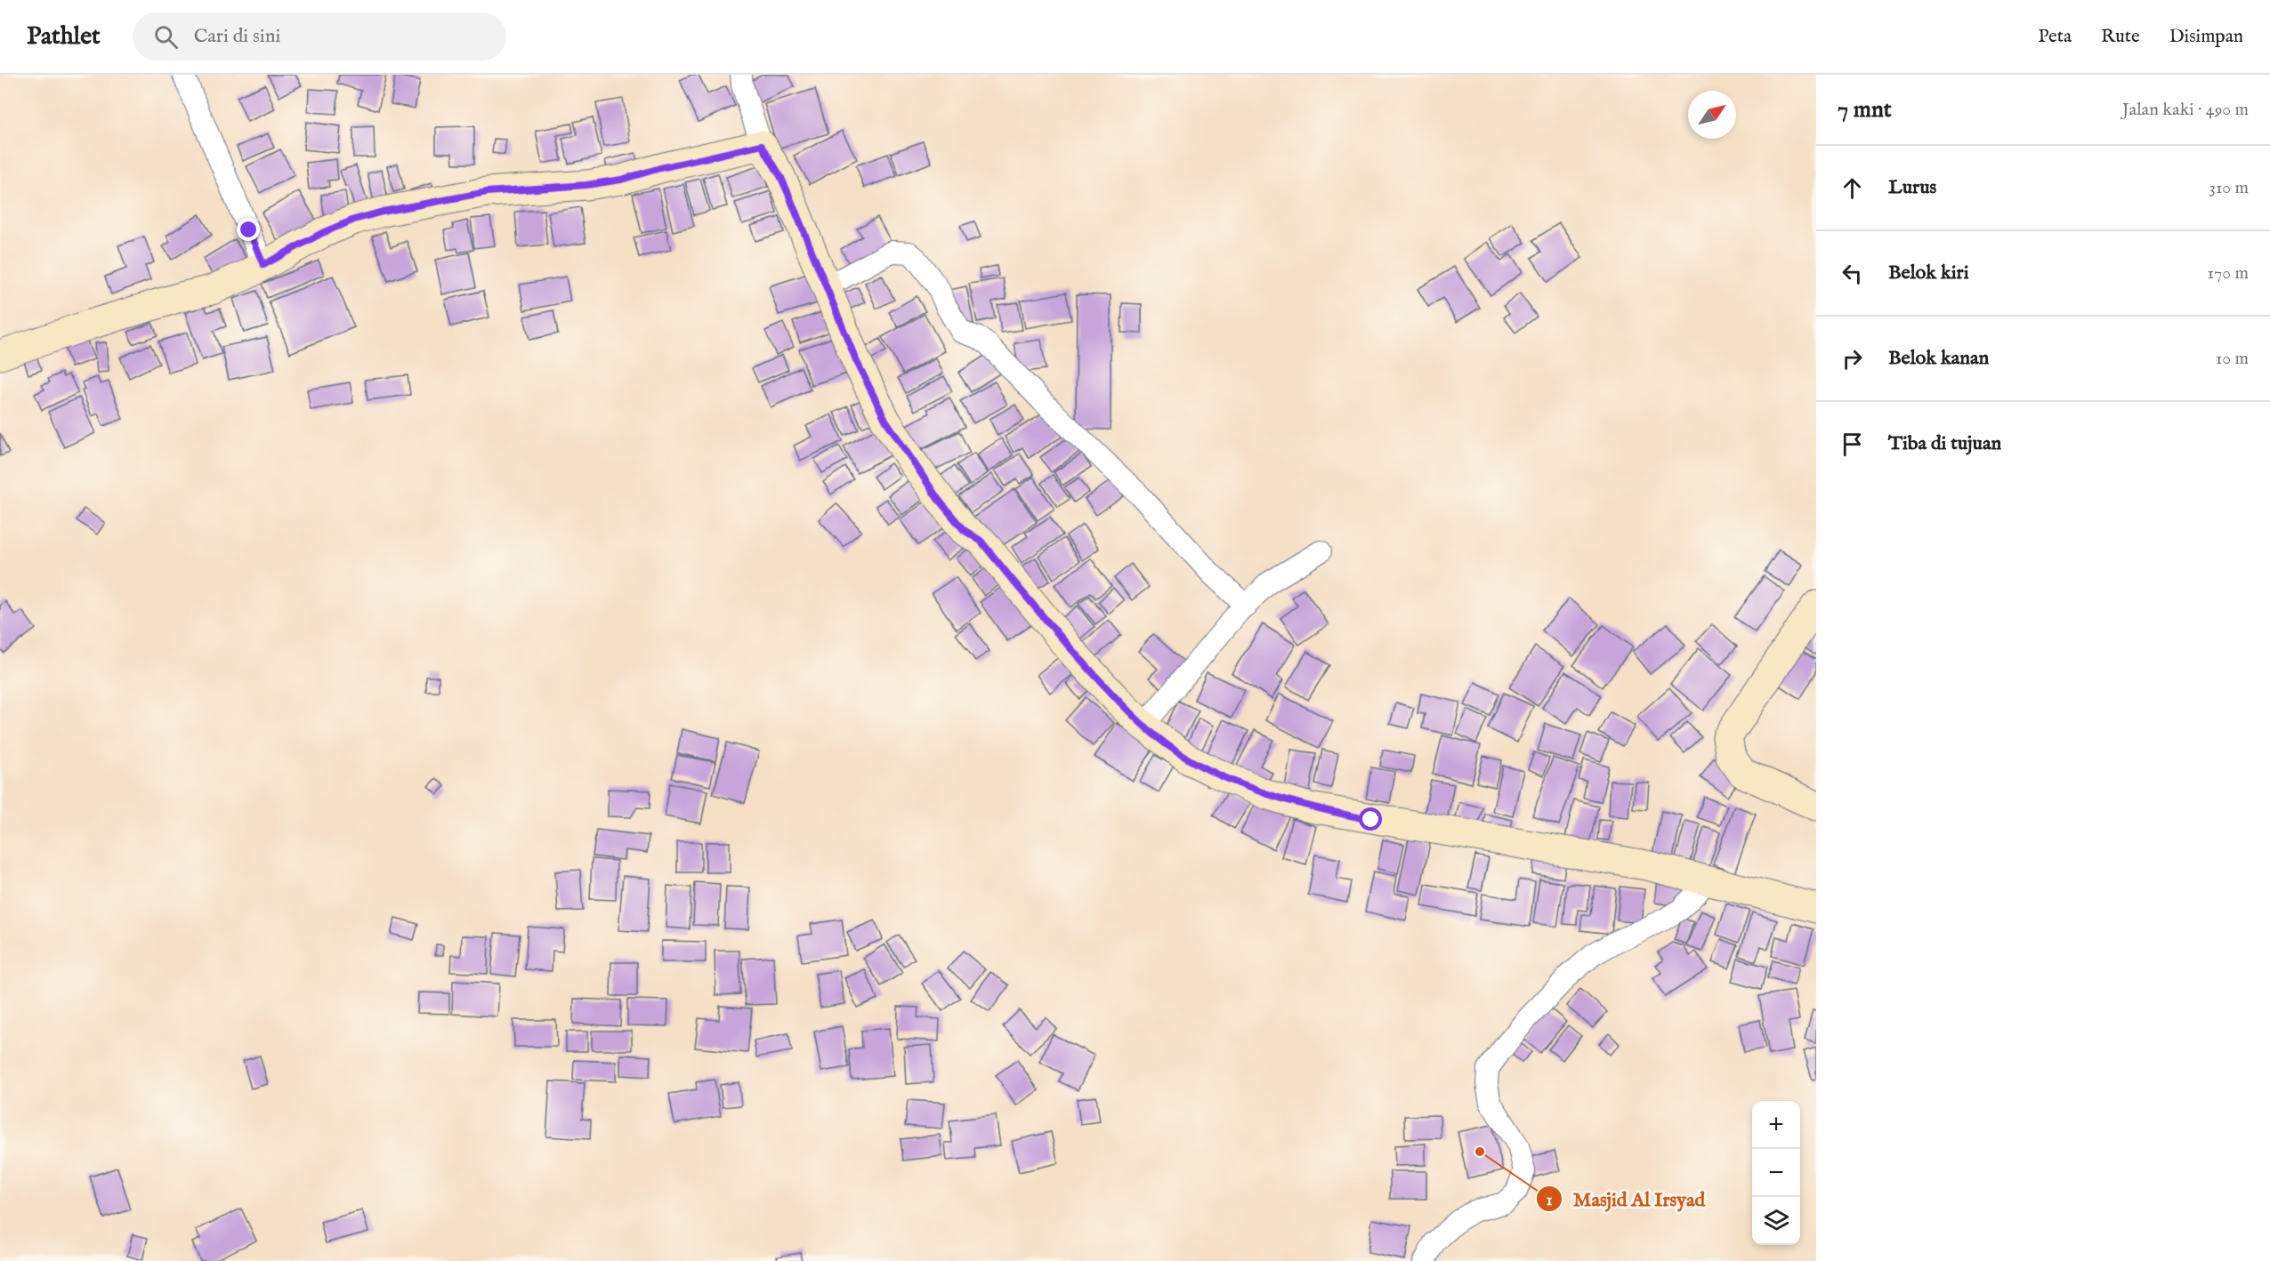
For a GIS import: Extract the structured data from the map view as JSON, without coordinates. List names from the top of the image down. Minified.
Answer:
{"places":["Masjid Al Irsyad"],"north":"top right","page":{"header":"Pathlet","search":"Cari di sini","nav":["Peta","Rute","Disimpan"],"heading":["7 mnt","Jalan kaki · 490 m"],"list":[["Lurus","310 m"],["Belok kiri","170 m"],["Belok kanan","10 m"],"Tiba di tujuan"],"map_buttons":["+","−"]}}
